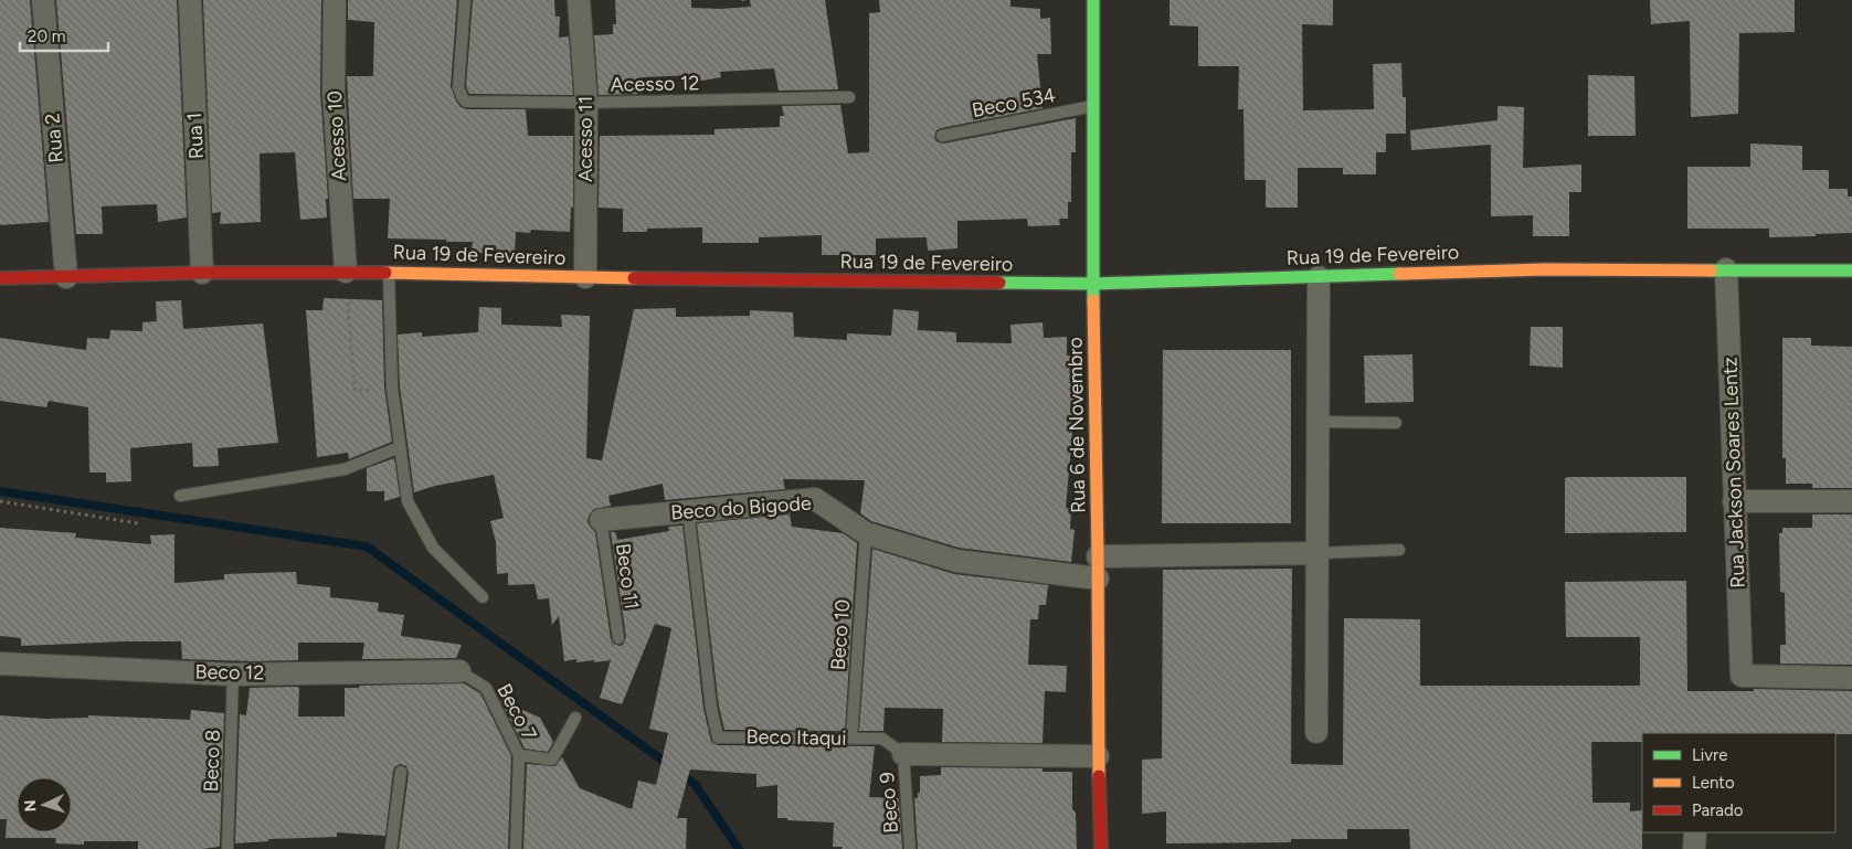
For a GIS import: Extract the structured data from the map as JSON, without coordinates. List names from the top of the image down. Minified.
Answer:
{"streets":{"street":["Rua 1","Acesso 10","Rua 2","Acesso 11","Rua 19 de Fevereiro","Rua 6 de Novembro","Rua Jackson Soares Lentz","Beco do Bigode","Beco 12"],"lane":["Acesso 12","Beco 534","Beco 11","Beco 10","Beco 7","Beco Itaqui","Beco 8","Beco 9"]},"crossings":[["Acesso 12","Acesso 11"],["Beco 534","Rua 6 de Novembro"],["Rua 1","Rua 19 de Fevereiro"],["Acesso 10","Rua 19 de Fevereiro"],["Rua 2","Rua 19 de Fevereiro"],["Acesso 11","Rua 19 de Fevereiro"],["Rua 19 de Fevereiro","Rua 6 de Novembro"],["Rua 19 de Fevereiro","Rua Jackson Soares Lentz"],["Rua 6 de Novembro","Beco do Bigode"],["Beco do Bigode","Beco 11"],["Beco do Bigode","Beco 10"],["Beco do Bigode","Beco Itaqui"],["Beco 10","Beco Itaqui"],["Beco 12","Beco 7"],["Beco 12","Beco 8"],["Beco Itaqui","Beco 9"]],"legend":["Livre","Lento","Parado"],"scale_bar":"20 m","north":"left"}
